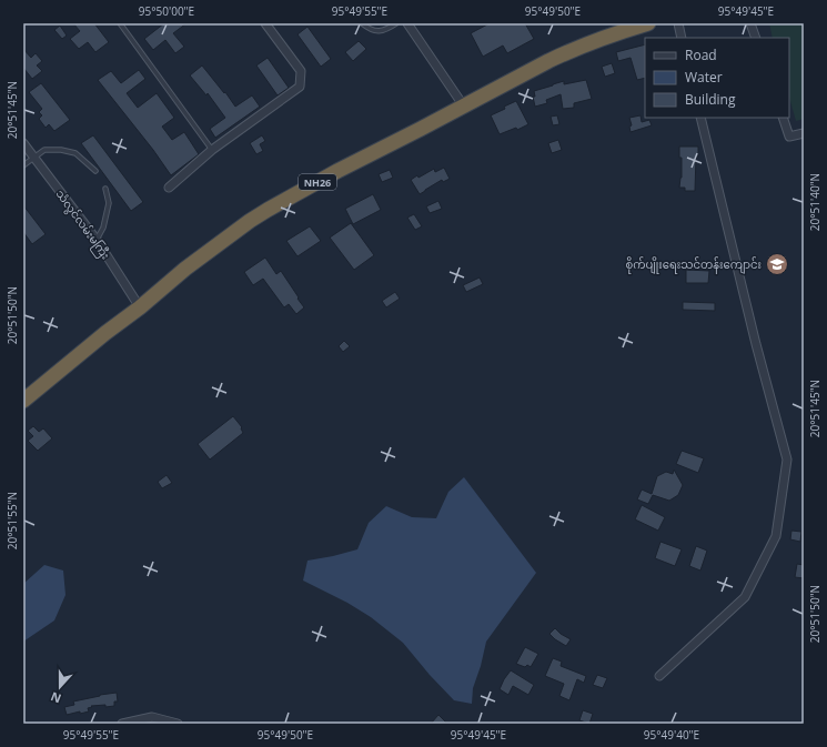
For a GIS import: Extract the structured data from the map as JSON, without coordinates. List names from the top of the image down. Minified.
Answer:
{"streets":{"highway":["NH26"],"street":["သံလွင်လမ်းမကြီး"]},"crossings":[["NH26","သံလွင်လမ်းမကြီး"]],"places":{"school or university":["စိုက်ပျိုးရေးသင်တန်းကျောင်း"]},"legend":["Road","Water","Building"],"north":"bottom","coordinates":["95°50'00\"E","95°49'55\"E","95°49'50\"E","95°49'45\"E","20°51'45\"N","20°51'40\"N","20°51'50\"N","20°51'55\"N","95°49'40\"E"]}
